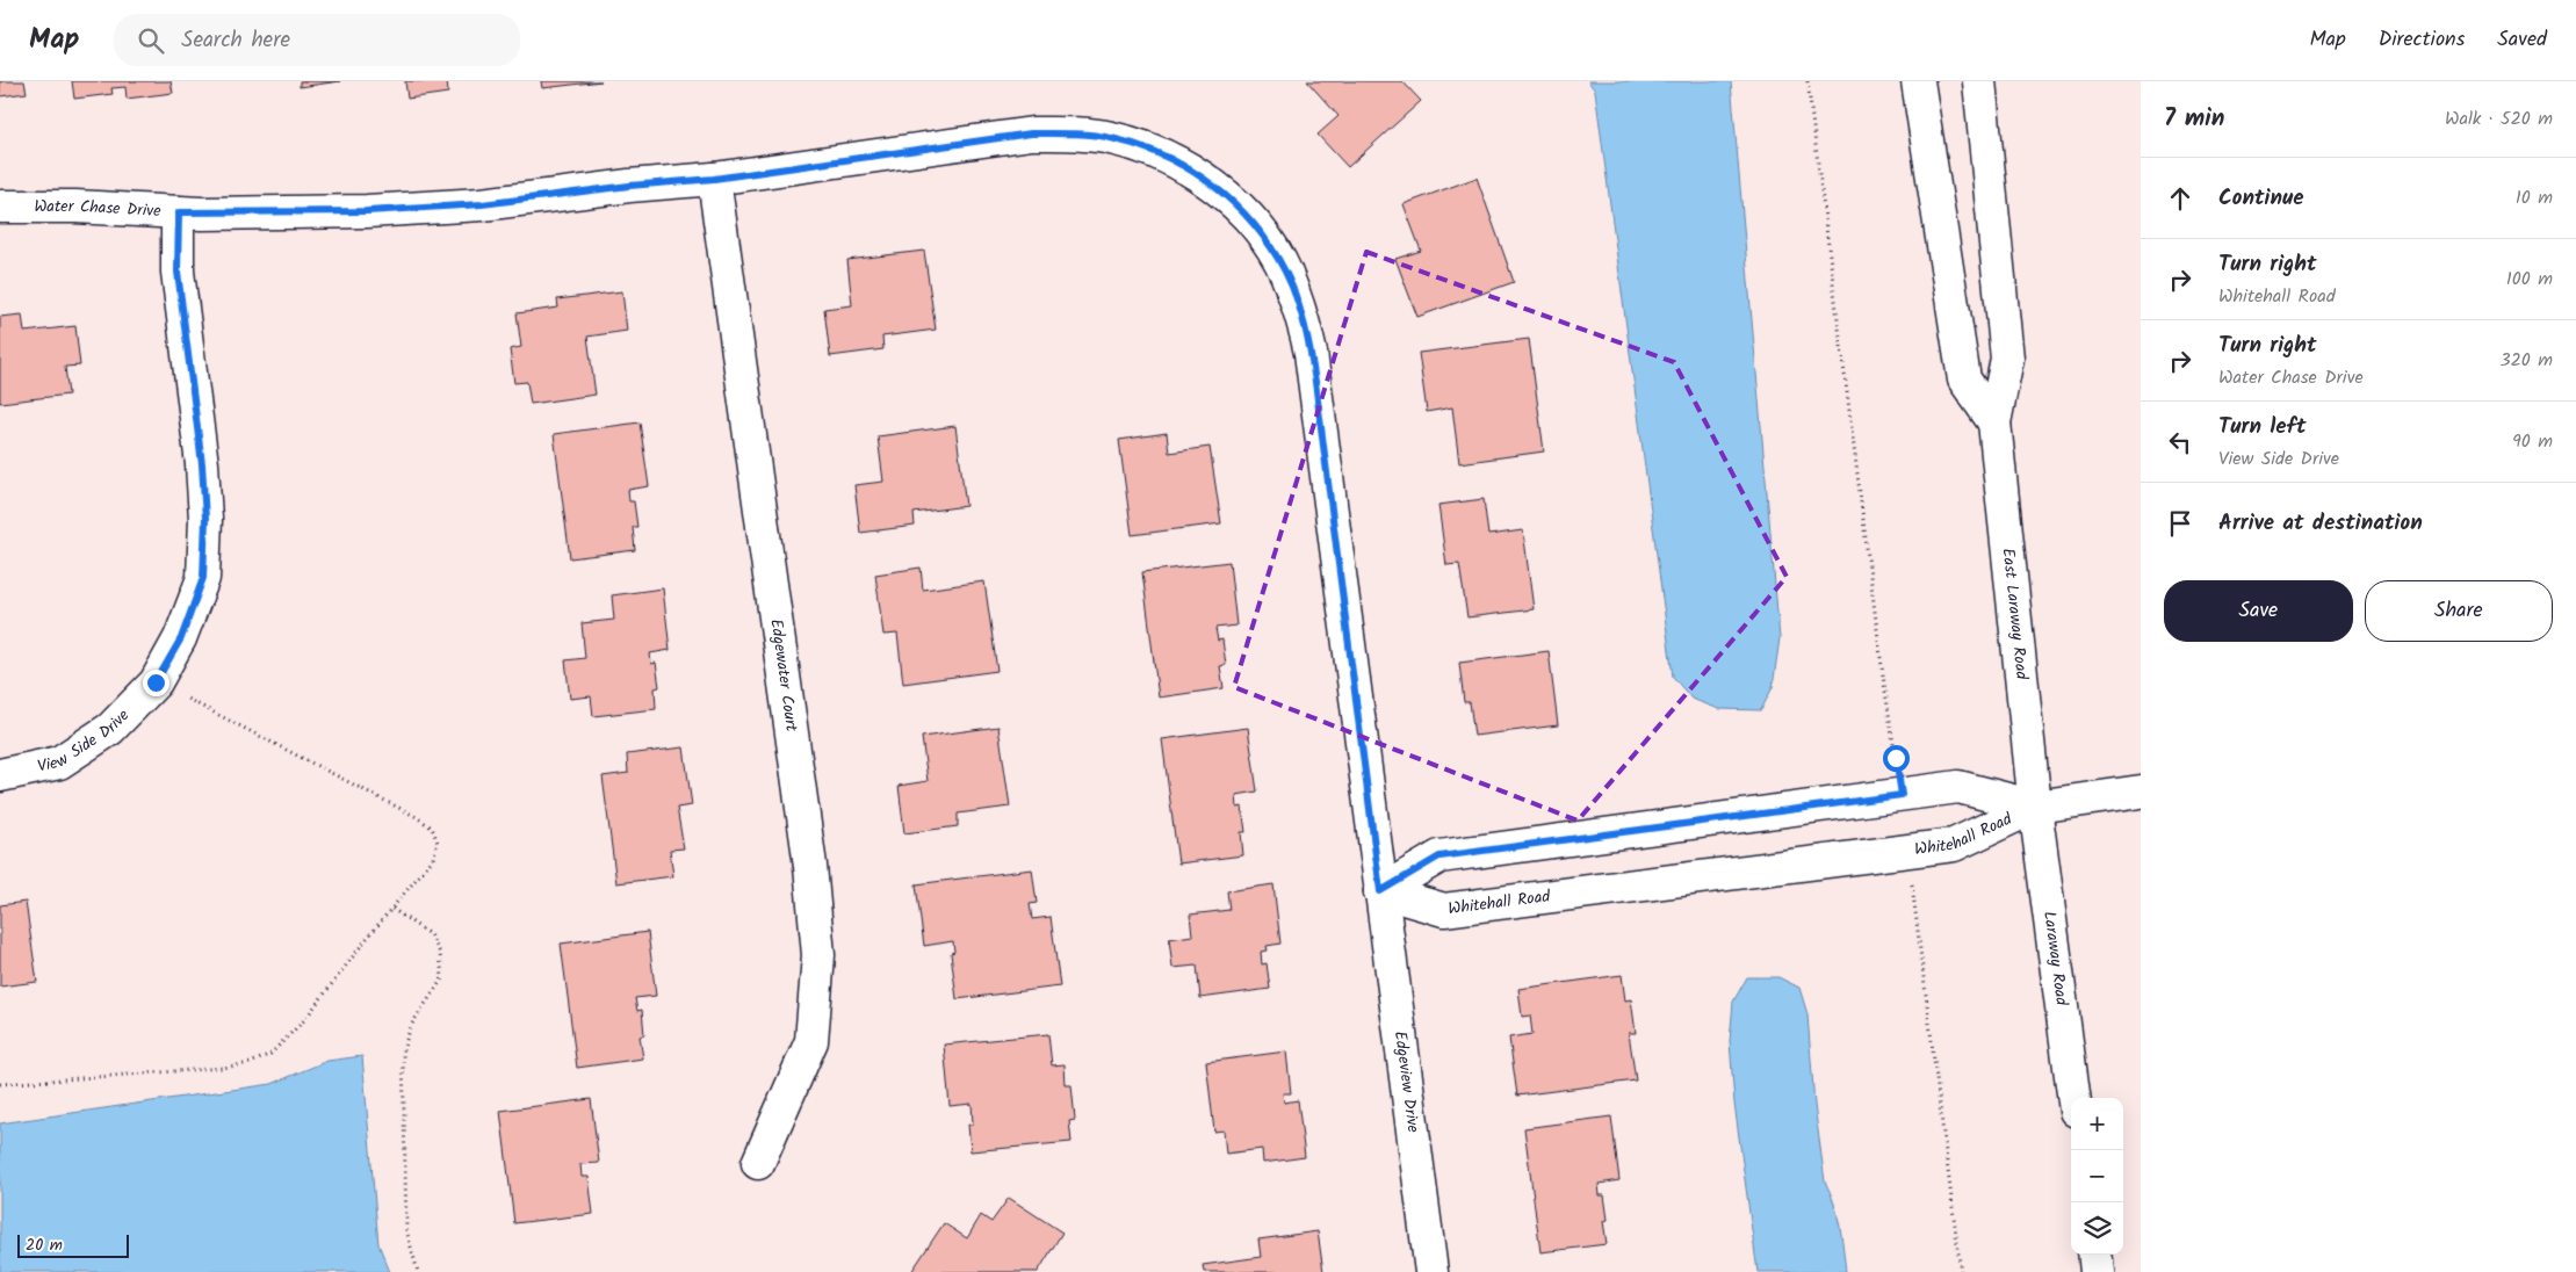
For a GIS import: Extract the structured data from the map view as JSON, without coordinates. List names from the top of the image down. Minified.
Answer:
{"streets":{"street":["Water Chase Drive","East Laraway Road","Edgewater Court","View Side Drive","Whitehall Road","Laraway Road","Edgeview Drive"]},"crossings":[["Water Chase Drive","Edgewater Court"],["Water Chase Drive","View Side Drive"],["Water Chase Drive","Whitehall Road"],["Water Chase Drive","Edgeview Drive"],["East Laraway Road","Whitehall Road"],["East Laraway Road","Laraway Road"],["Whitehall Road","Laraway Road"],["Whitehall Road","Edgeview Drive"]],"scale_bar":"20 m","page":{"header":"Map","search":"Search here","nav":["Map","Directions","Saved"],"heading":["7 min","Walk · 520 m"],"list":[["Continue","10 m"],["Turn right","Whitehall Road","100 m"],["Turn right","Water Chase Drive","320 m"],["Turn left","View Side Drive","90 m"],"Arrive at destination"],"buttons":["Save","Share"],"map_buttons":["+","−"],"scale":"20 m"}}
